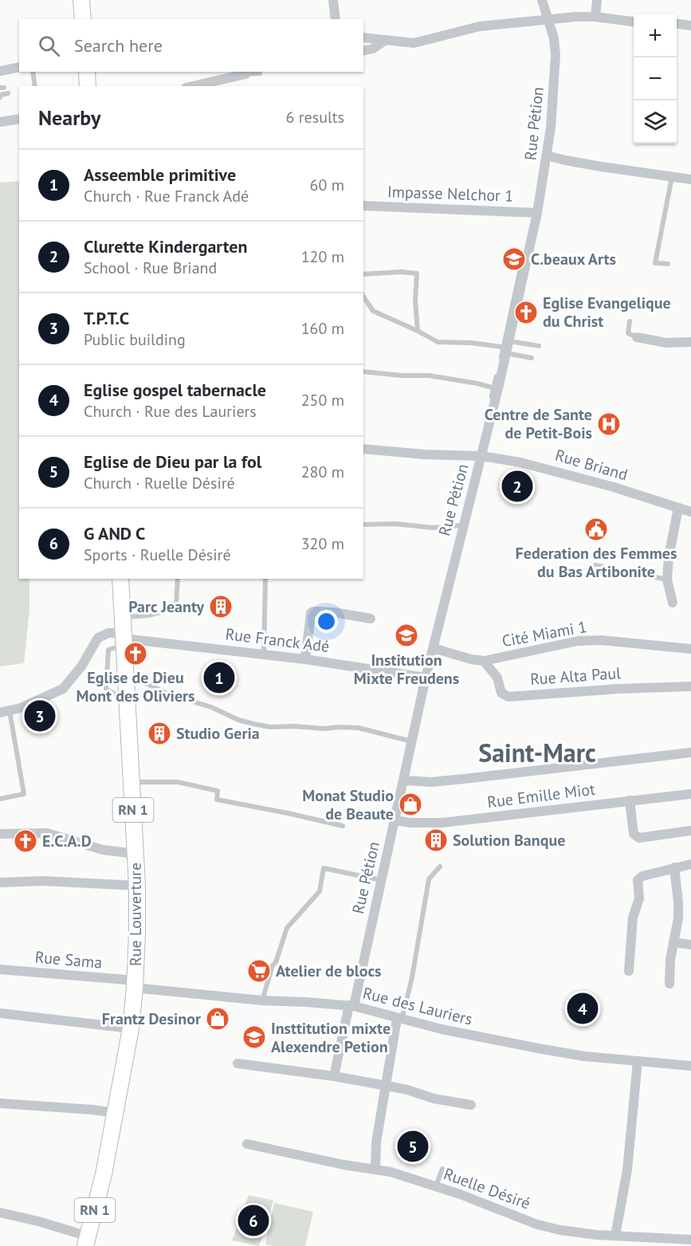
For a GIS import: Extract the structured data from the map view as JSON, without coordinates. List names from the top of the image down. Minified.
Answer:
{"streets":{"main road":["RN 1","Rue Louverture"],"street":["Rue Pétion","Impasse Nelchor 1","Rue Briand","Cité Miami 1","Rue Franck Adé","Rue Alta Paul","Rue Emille Miot","Rue Sama","Rue des Lauriers","Ruelle Désiré"]},"crossings":[["Rue Pétion","Impasse Nelchor 1"],["Rue Pétion","Rue Briand"],["Rue Pétion","Cité Miami 1"],["Rue Pétion","Rue Franck Adé"],["Rue Pétion","Rue Emille Miot"],["Rue Pétion","Rue des Lauriers"],["Cité Miami 1","Rue Alta Paul"],["Rue Franck Adé","Rue Louverture"],["Rue Louverture","Rue Sama"],["Rue Louverture","Rue des Lauriers"],["Rue Sama","Rue des Lauriers"]],"districts":["Saint-Marc"],"places":{"school or university":["C.beaux Arts","Institution Mixte Freudens","Insttitution mixte Alexendre Petion"],"church":["Eglise Evangelique du Christ","Eglise de Dieu Mont des Oliviers","E.C.A.D"],"hospital":["Centre de Sante de Petit-Bois"],"public building":["Federation des Femmes du Bas Artibonite"],"building":["Parc Jeanty","Studio Geria","Solution Banque"],"shop":["Monat Studio de Beaute","Frantz Desinor"],"supermarket":["Atelier de blocs"]},"page":{"map_buttons":["+","−"],"search":"Search here","heading":["Nearby","6 results"],"list":[{"mark":"1","name":"Asseemble primitive","note":"Church · Rue Franck Adé","value":"60 m"},{"mark":"2","name":"Clurette Kindergarten","note":"School · Rue Briand","value":"120 m"},{"mark":"3","name":"T.P.T.C","note":"Public building","value":"160 m"},{"mark":"4","name":"Eglise gospel tabernacle","note":"Church · Rue des Lauriers","value":"250 m"},{"mark":"5","name":"Eglise de Dieu par la fol","note":"Church · Ruelle Désiré","value":"280 m"},{"mark":"6","name":"G AND C","note":"Sports · Ruelle Désiré","value":"320 m"}],"pins":["2","1","3","4","5","6"]}}
